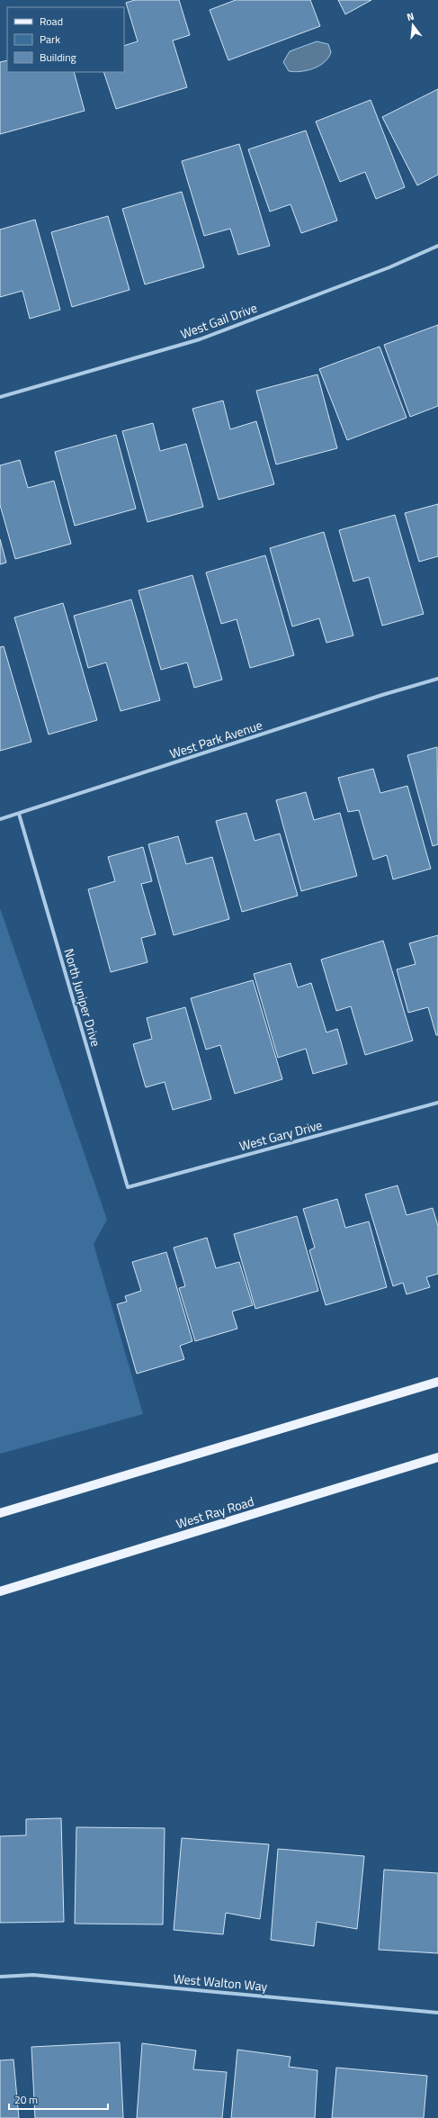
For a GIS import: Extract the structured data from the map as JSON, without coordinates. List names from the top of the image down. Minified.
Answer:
{"streets":{"main road":["West Ray Road"],"street":["West Gail Drive","West Park Avenue","North Juniper Drive","West Gary Drive","West Walton Way"]},"crossings":[["West Park Avenue","North Juniper Drive"],["North Juniper Drive","West Gary Drive"]],"legend":["Road","Park","Building"],"scale_bar":"20 m","north":"top"}
